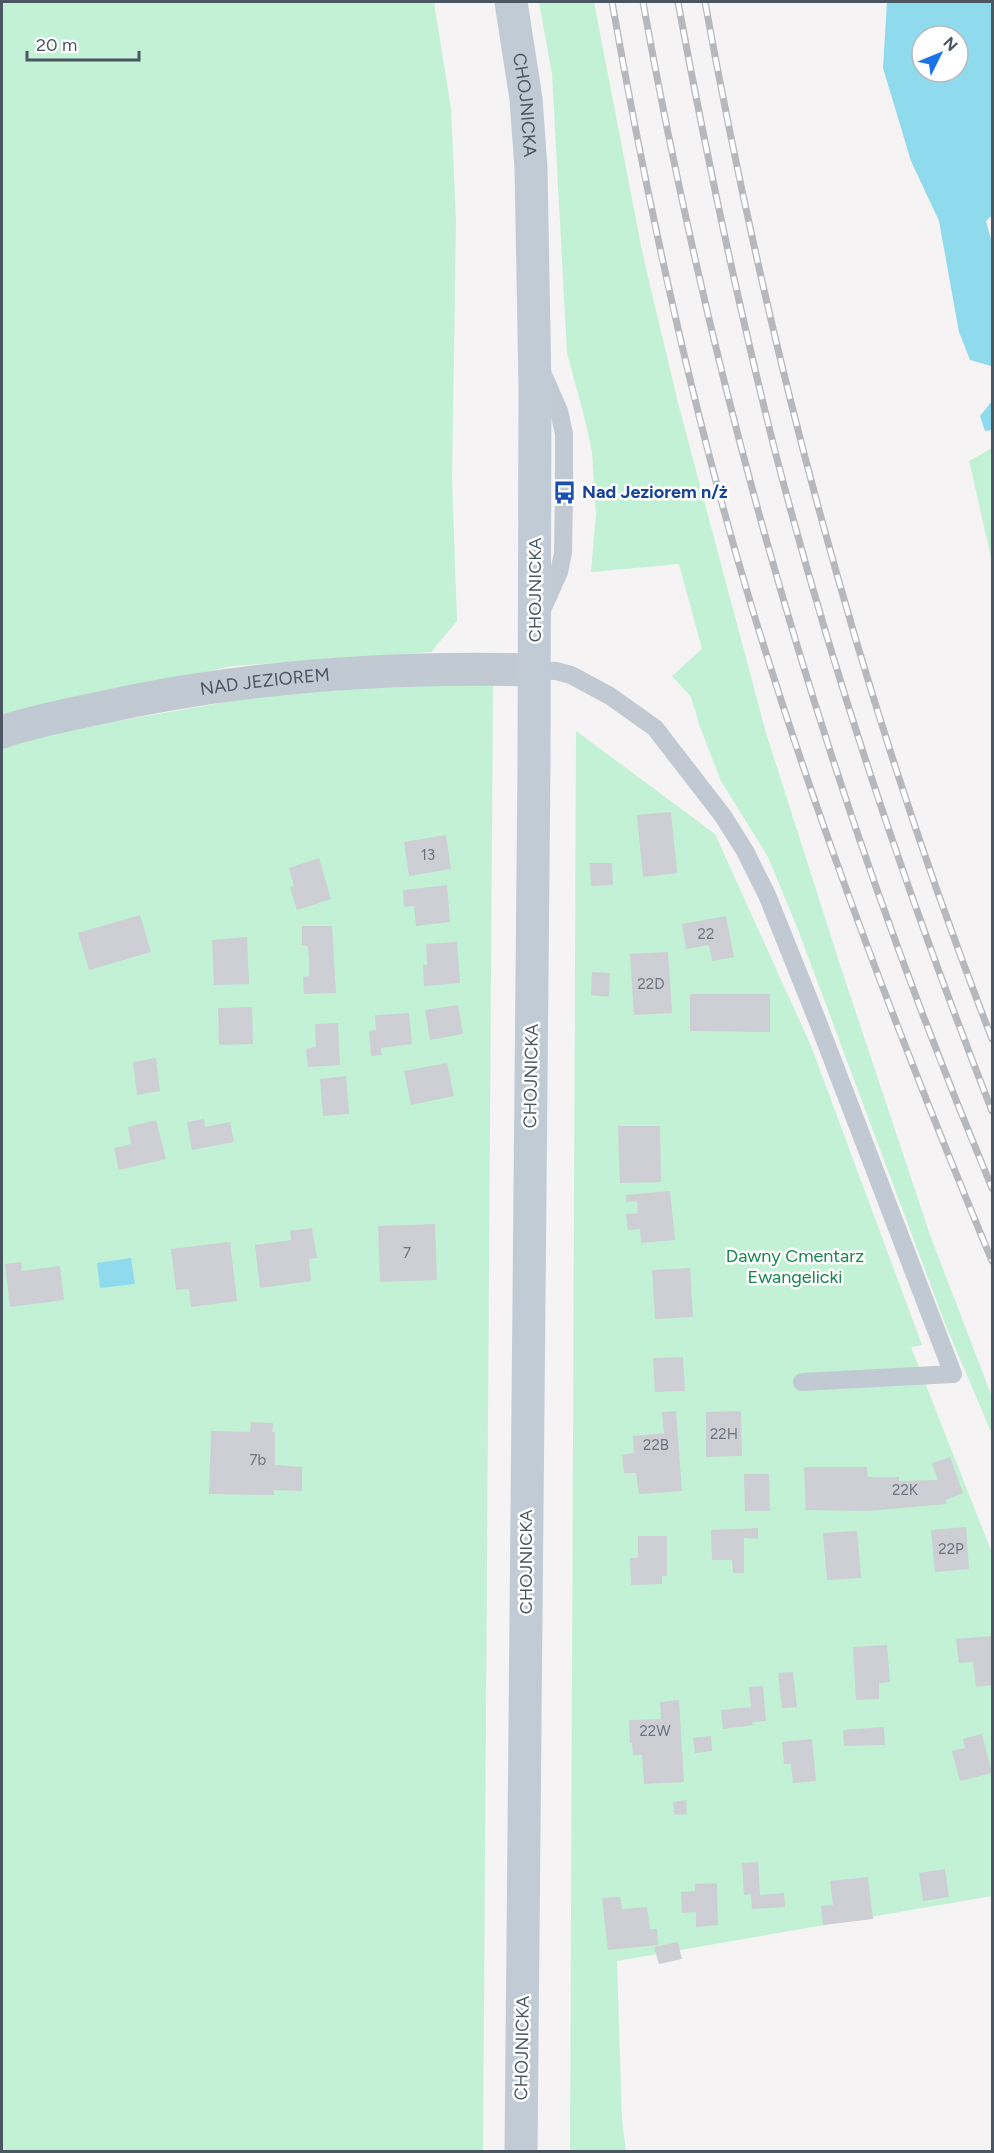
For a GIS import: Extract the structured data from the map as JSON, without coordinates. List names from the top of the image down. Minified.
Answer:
{"streets":{"street":["CHOJNICKA","NAD JEZIOREM"]},"crossings":[["CHOJNICKA","NAD JEZIOREM"]],"parks":["Dawny Cmentarz Ewangelicki"],"places":{"bus stop":["Nad Jeziorem n/ż"]},"house_numbers":["13","22","22D","7","22H","22B","7b","22K","22P","22W"],"scale_bar":"20 m","north":"top right"}
